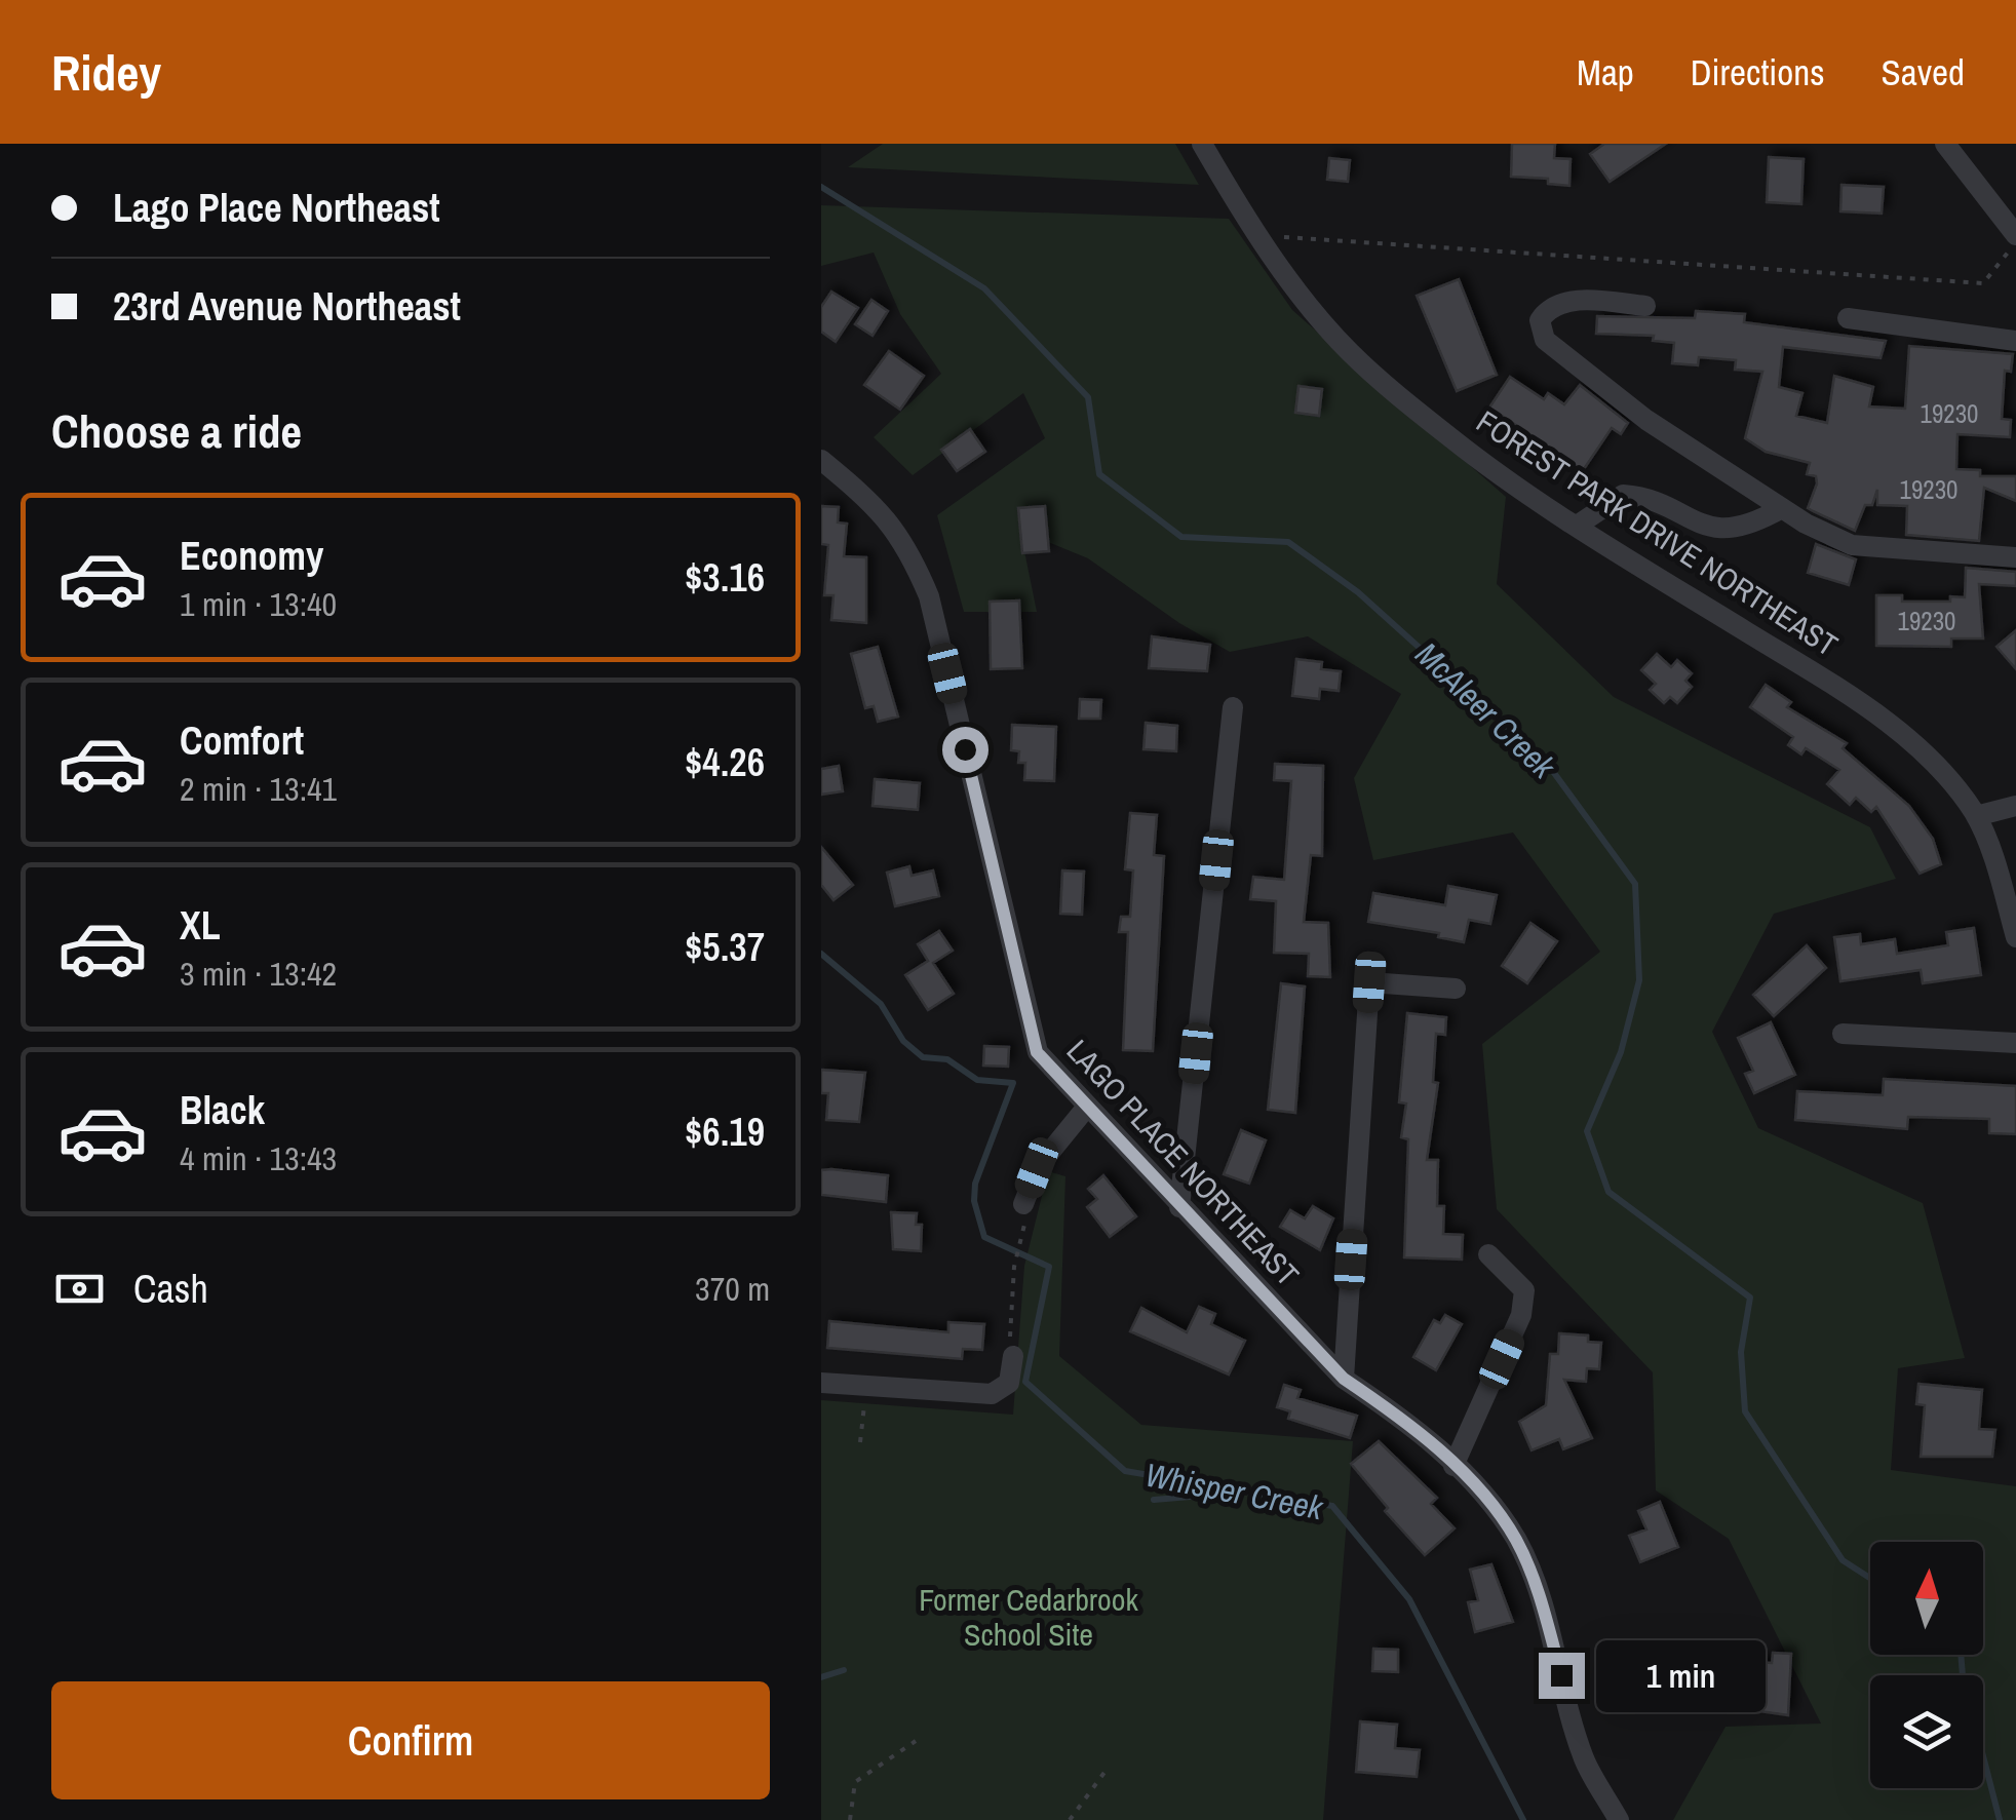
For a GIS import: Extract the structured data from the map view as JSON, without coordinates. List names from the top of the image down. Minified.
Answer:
{"streets":{"street":["FOREST PARK DRIVE NORTHEAST","LAGO PLACE NORTHEAST"]},"water":["McAleer Creek","Whisper Creek"],"parks":["Former Cedarbrook School Site"],"house_numbers":["19230","19230","19230"],"north":"top","page":{"header":"Ridey","nav":["Map","Directions","Saved"],"banner":["Lago Place Northeast","23rd Avenue Northeast"],"heading":"Choose a ride","list":[{"name":"Economy","note":"1 min · 13:40","value":"$3.16"},{"name":"Comfort","note":"2 min · 13:41","value":"$4.26"},{"name":"XL","note":"3 min · 13:42","value":"$5.37"},{"name":"Black","note":"4 min · 13:43","value":"$6.19"}],"pay":["Cash","370 m"],"bubble":"1 min","buttons":"Confirm"}}
